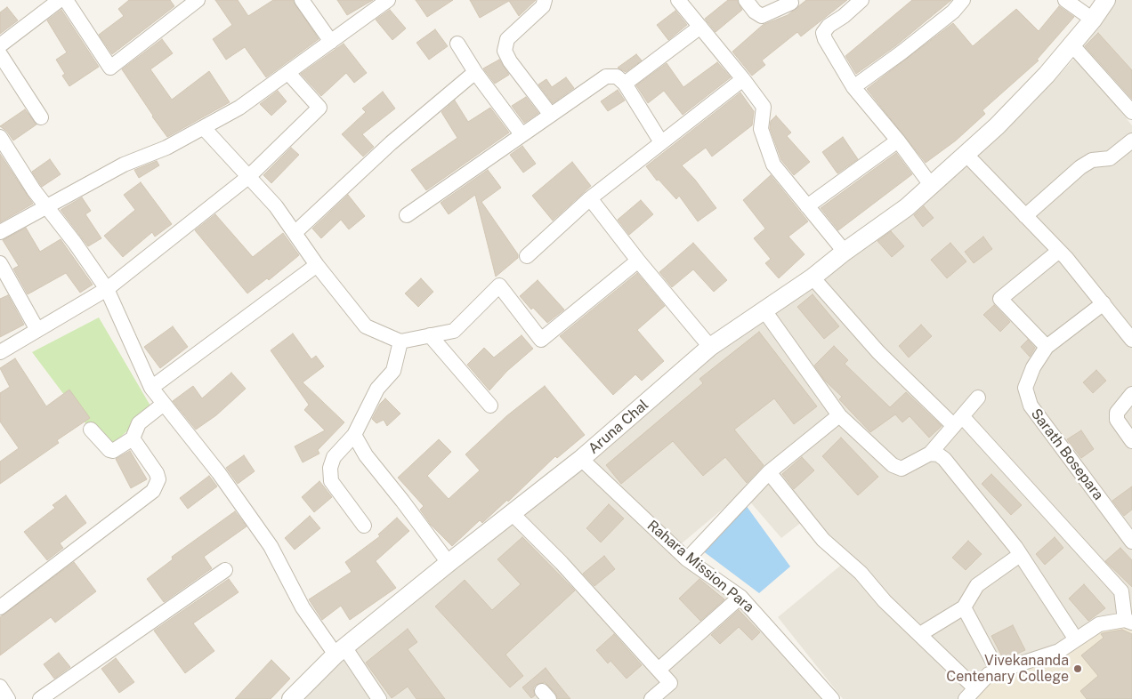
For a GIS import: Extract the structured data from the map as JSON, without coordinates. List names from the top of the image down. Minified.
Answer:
{"streets":{"street":["Aruna Chal","Sarath Bosepara","Rahara Mission Para"]},"crossings":[["Aruna Chal","Rahara Mission Para"]],"places":["Vivekananda Centenary College"]}
